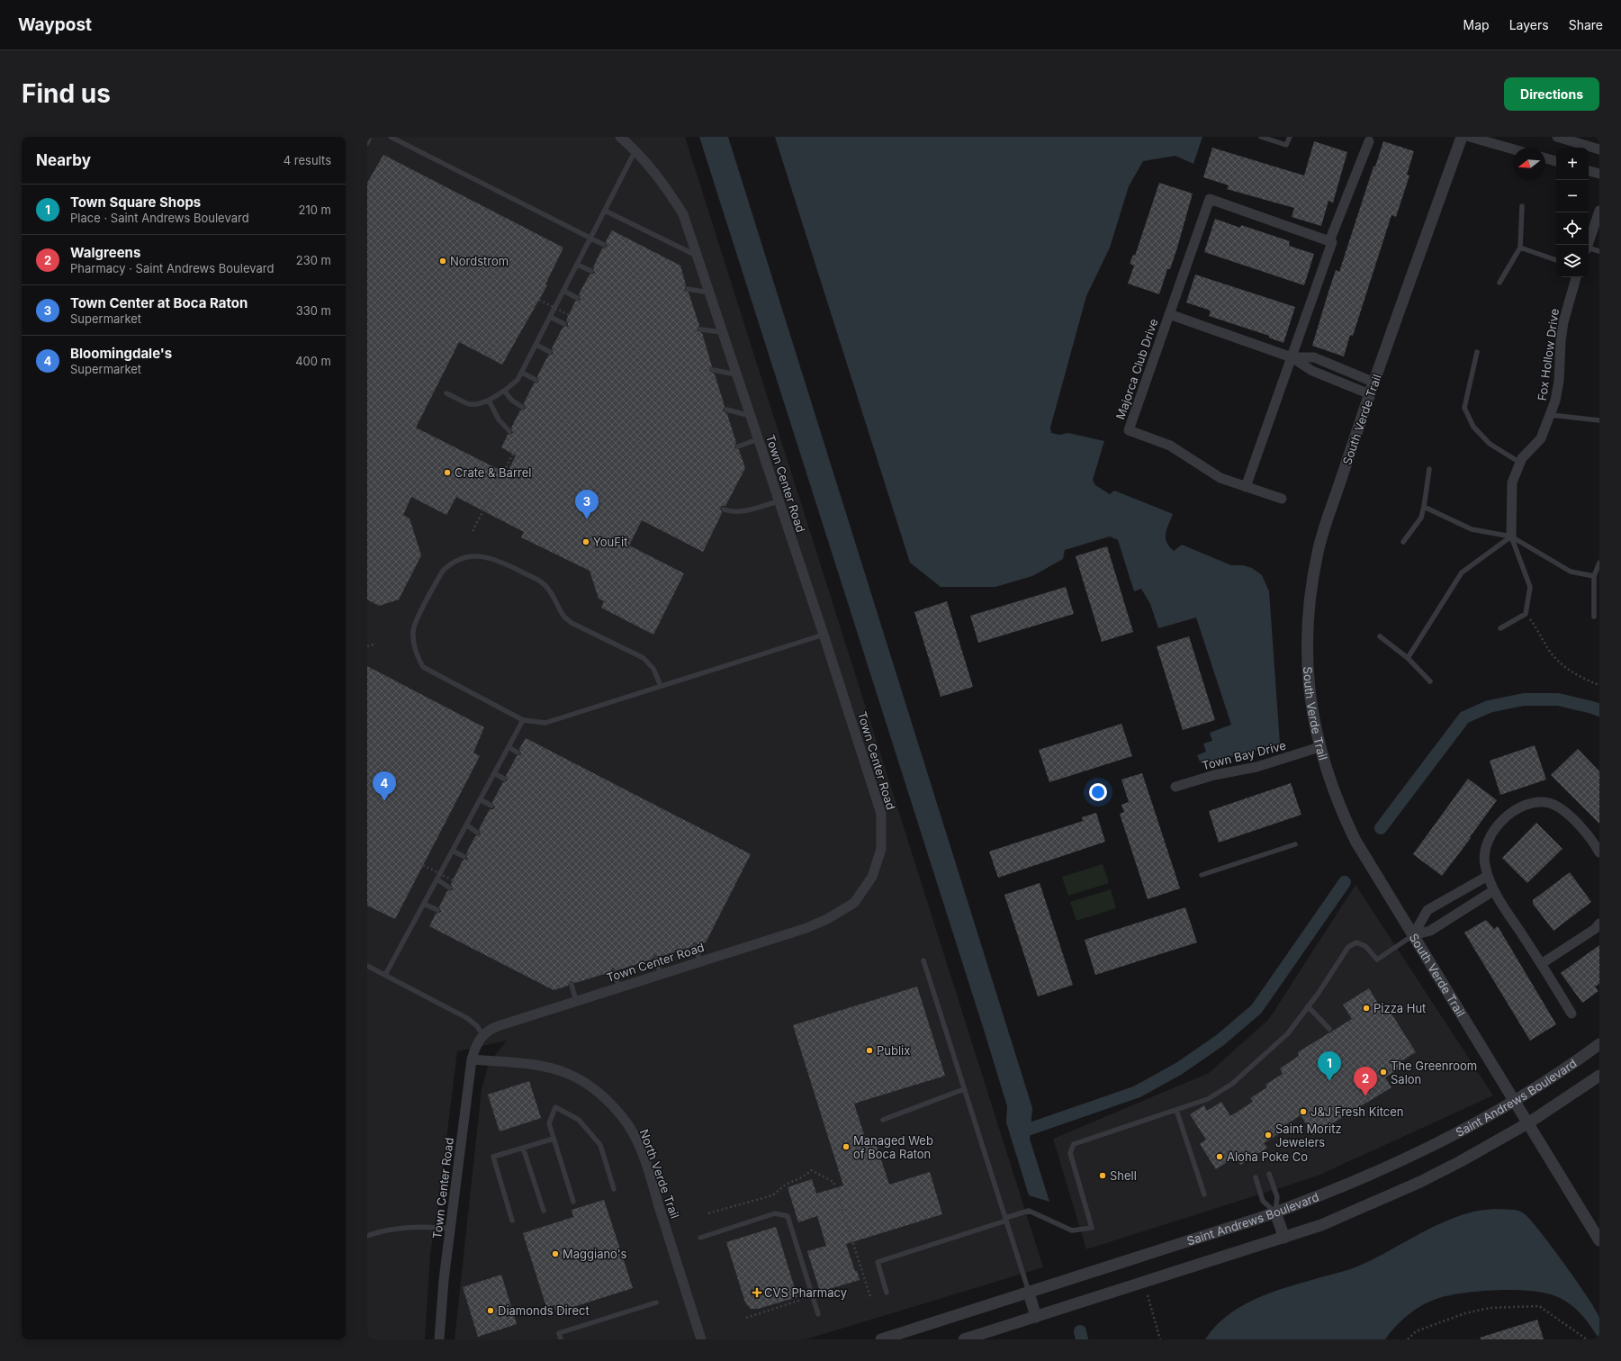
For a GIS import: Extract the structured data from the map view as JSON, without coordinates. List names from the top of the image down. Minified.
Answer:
{"streets":{"street":["Fox Hollow Drive","Majorca Club Drive","South Verde Trail","Town Center Road","Town Bay Drive","Saint Andrews Boulevard","North Verde Trail"]},"crossings":[["Majorca Club Drive","South Verde Trail"],["South Verde Trail","Town Bay Drive"],["South Verde Trail","Saint Andrews Boulevard"],["Town Center Road","North Verde Trail"]],"places":{"other":["Nordstrom","Crate & Barrel","YouFit","Pizza Hut","Publix","The Greenroom Salon","J&J Fresh Kitcen","Saint Moritz Jewelers","Managed Web of Boca Raton","Aloha Poke Co","Shell","Maggiano's","Diamonds Direct"],"health":["CVS Pharmacy"]},"north":"left","page":{"header":"Waypost","nav":["Map","Layers","Share"],"buttons":"Directions","title":"Find us","heading":["Nearby","4 results"],"map_buttons":["+","−"],"list":[{"mark":"1","name":"Town Square Shops","note":"Place · Saint Andrews Boulevard","value":"210 m"},{"mark":"2","name":"Walgreens","note":"Pharmacy · Saint Andrews Boulevard","value":"230 m"},{"mark":"3","name":"Town Center at Boca Raton","note":"Supermarket","value":"330 m"},{"mark":"4","name":"Bloomingdale's","note":"Supermarket","value":"400 m"}],"pins":["3","4","1","2"]}}
